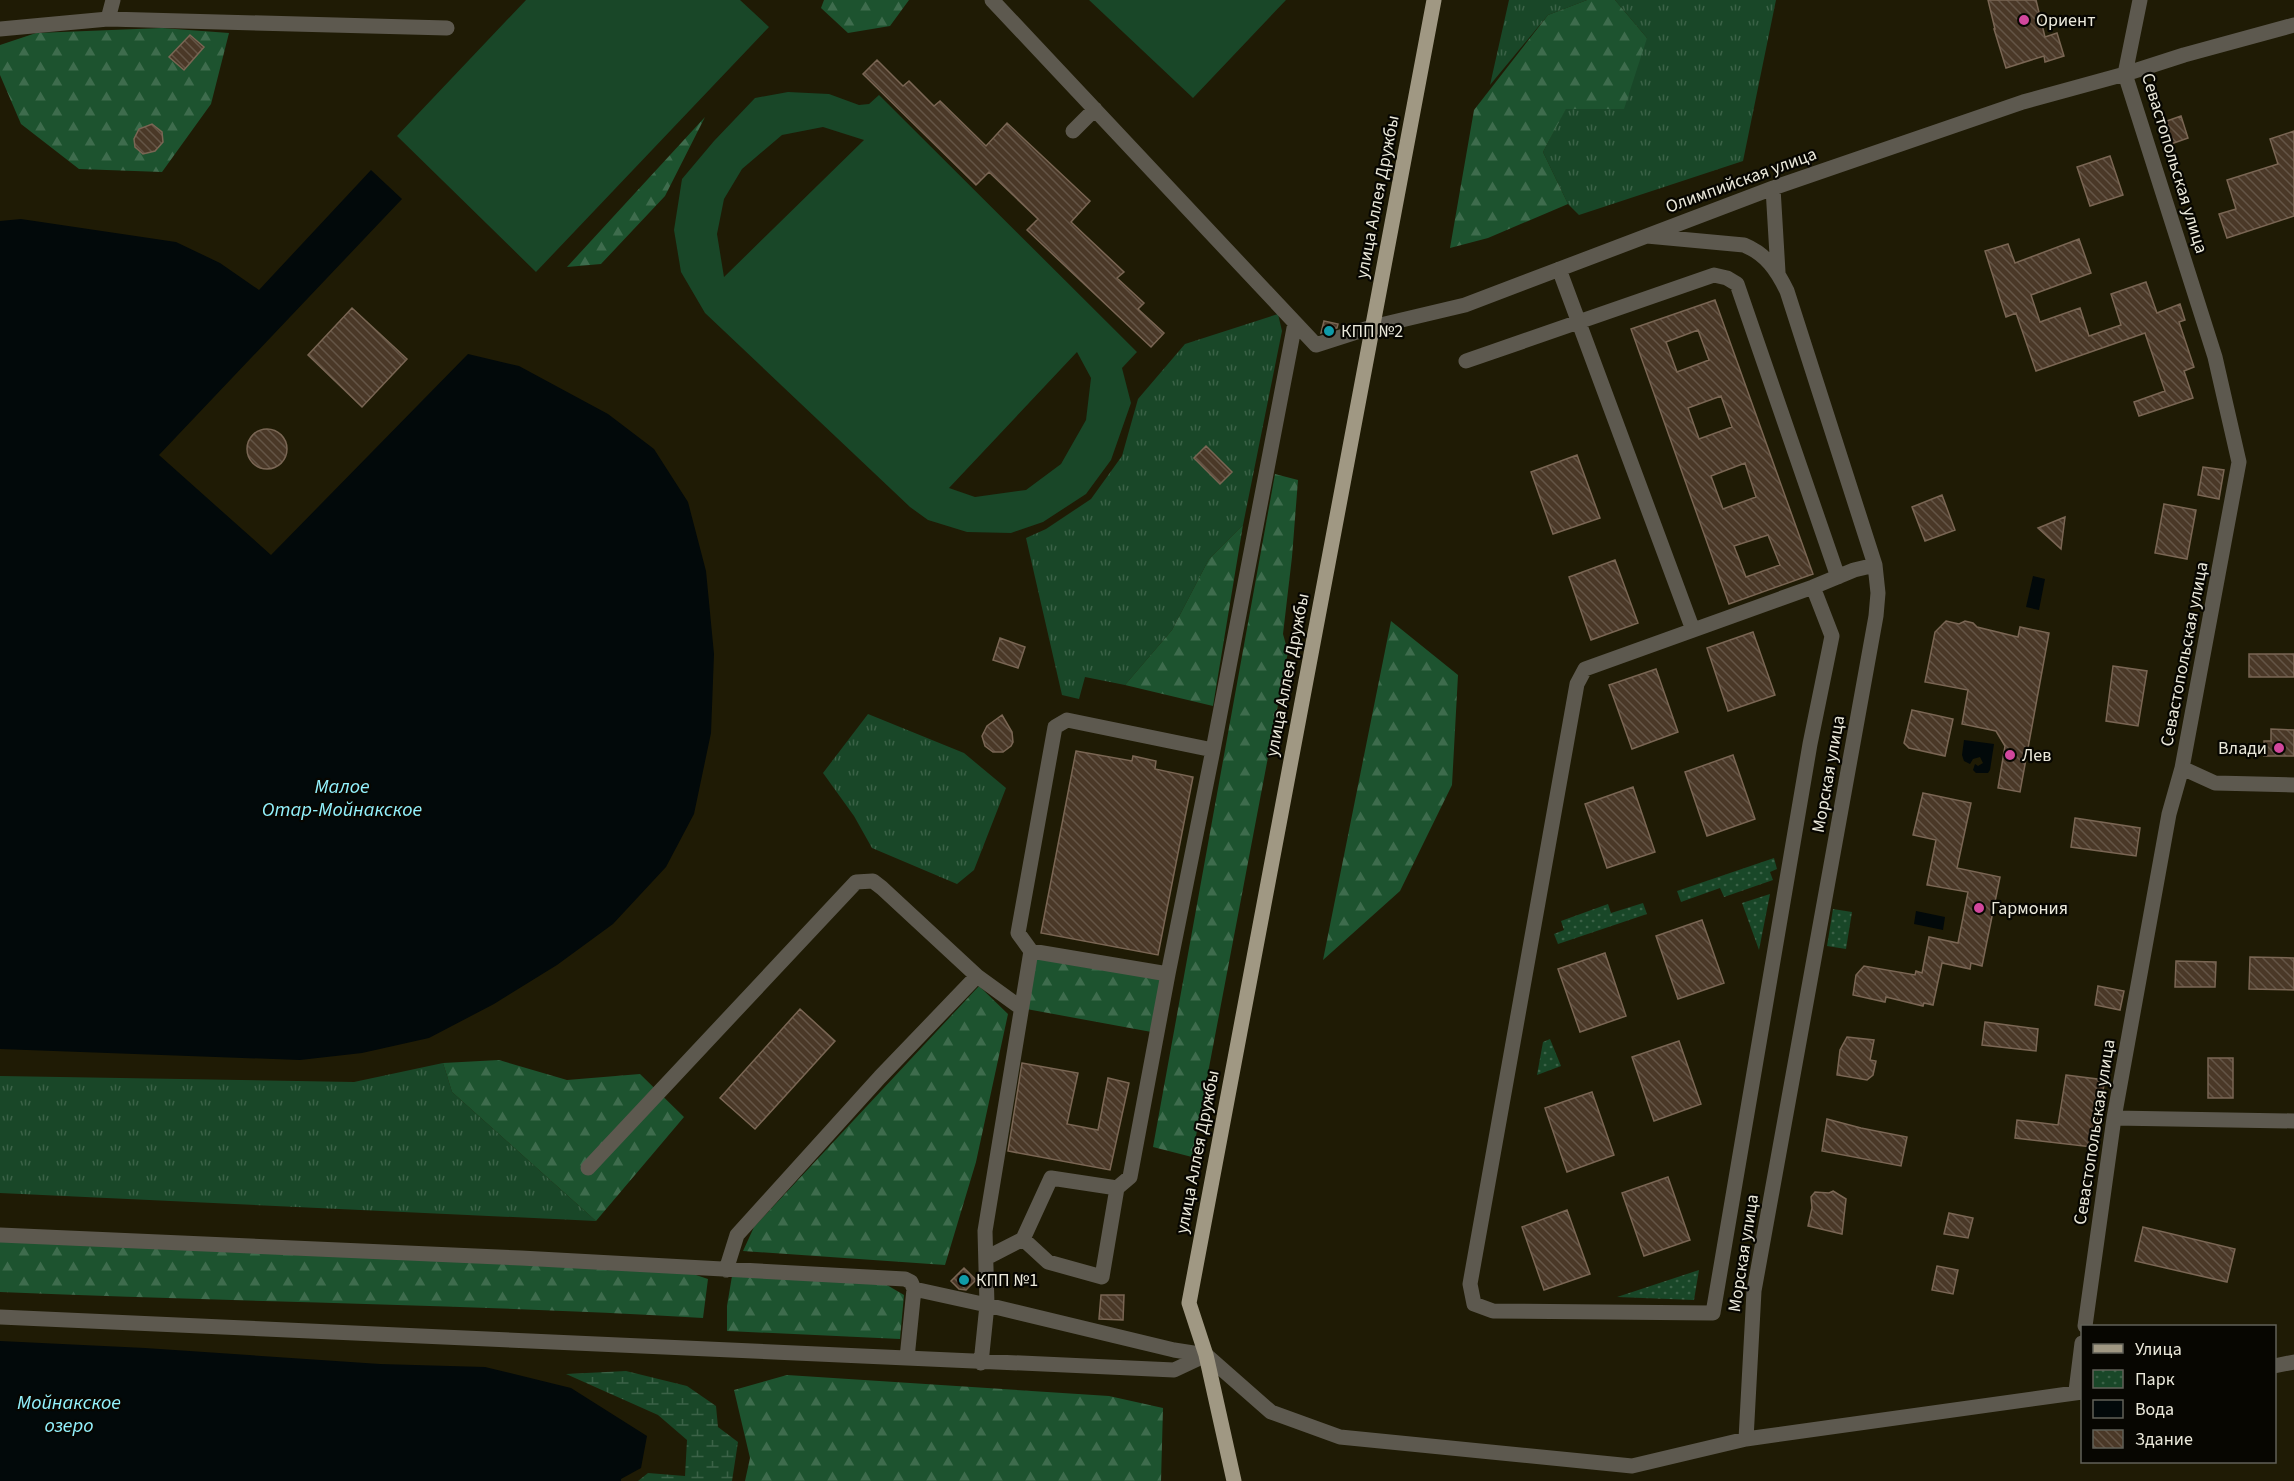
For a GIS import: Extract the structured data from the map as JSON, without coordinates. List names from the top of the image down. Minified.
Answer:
{"streets":{"main road":["улица Аллея Дружбы"],"street":["Севастопольская улица","Олимпийская улица","Морская улица"]},"crossings":[["Севастопольская улица","Олимпийская улица"],["Олимпийская улица","улица Аллея Дружбы"],["Олимпийская улица","Морская улица"]],"water":["Малое Отар-Мойнакское","Мойнакское озеро"],"places":["Ориент","КПП №2","Влади","Лев","Гармония","КПП №1"],"legend":["Улица","Парк","Вода","Здание"]}
